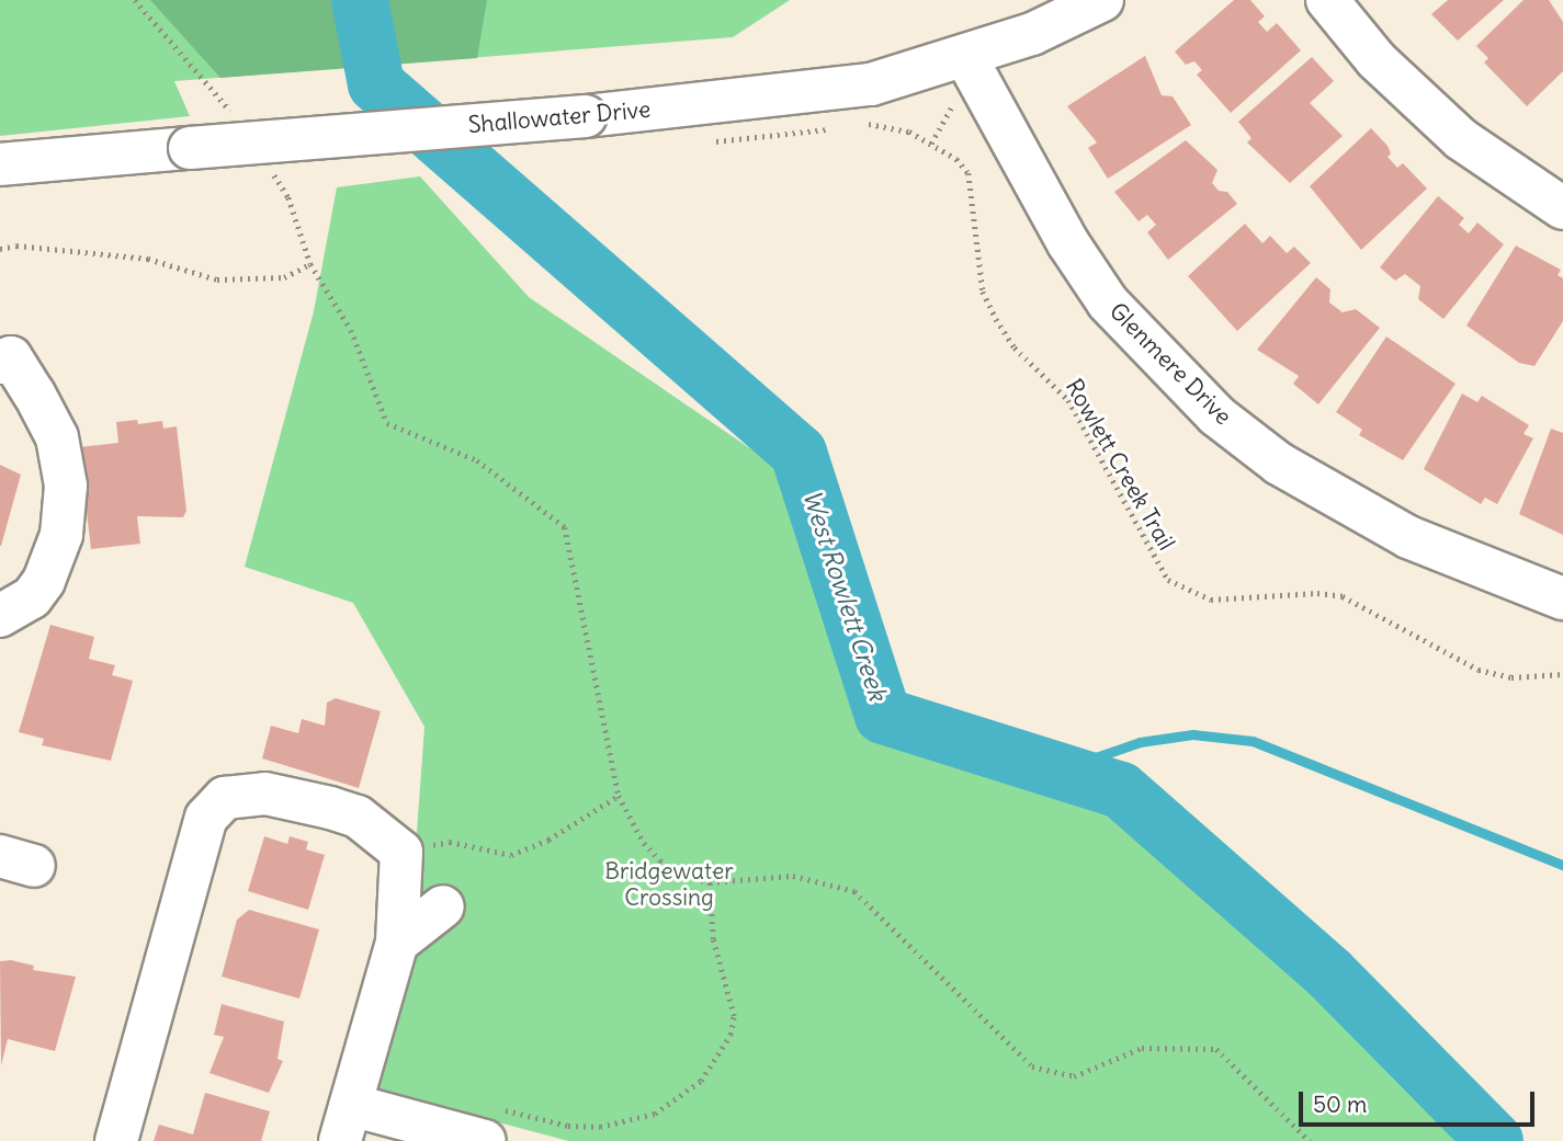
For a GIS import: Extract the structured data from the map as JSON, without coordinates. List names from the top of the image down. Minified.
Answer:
{"streets":{"street":["Shallowater Drive","Glenmere Drive"],"path":["Rowlett Creek Trail"]},"crossings":[["Shallowater Drive","Glenmere Drive"]],"water":["West Rowlett Creek"],"parks":["Bridgewater Crossing"],"scale_bar":"50 m"}
